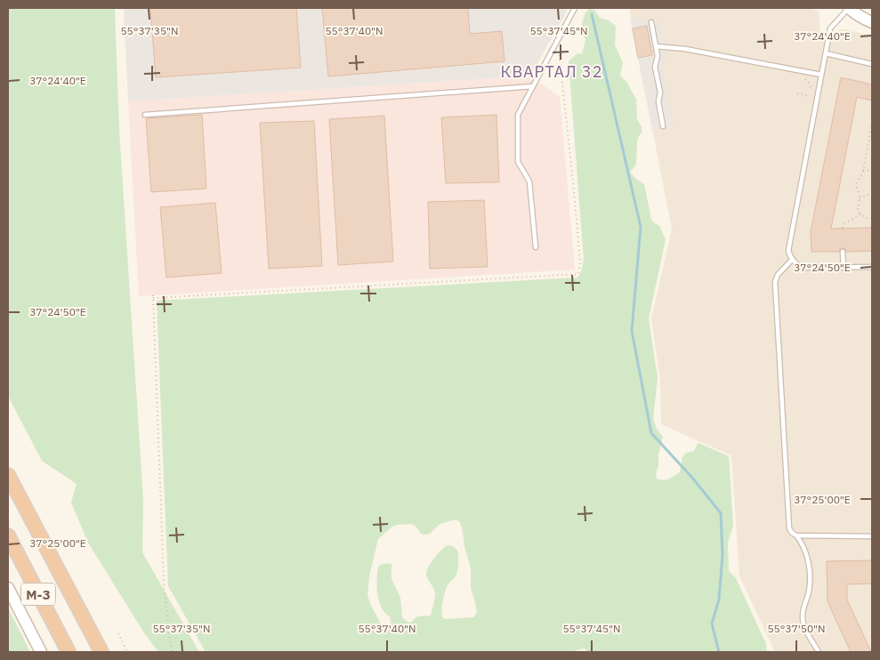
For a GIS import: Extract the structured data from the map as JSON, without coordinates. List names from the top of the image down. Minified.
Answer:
{"streets":{"highway":["М-3"]},"districts":["КВАРТАЛ 32"],"coordinates":["55°37'35\"N","55°37'40\"N","55°37'45\"N","37°24'40\"E","37°24'50\"E","37°25'00\"E","55°37'50\"N"]}
